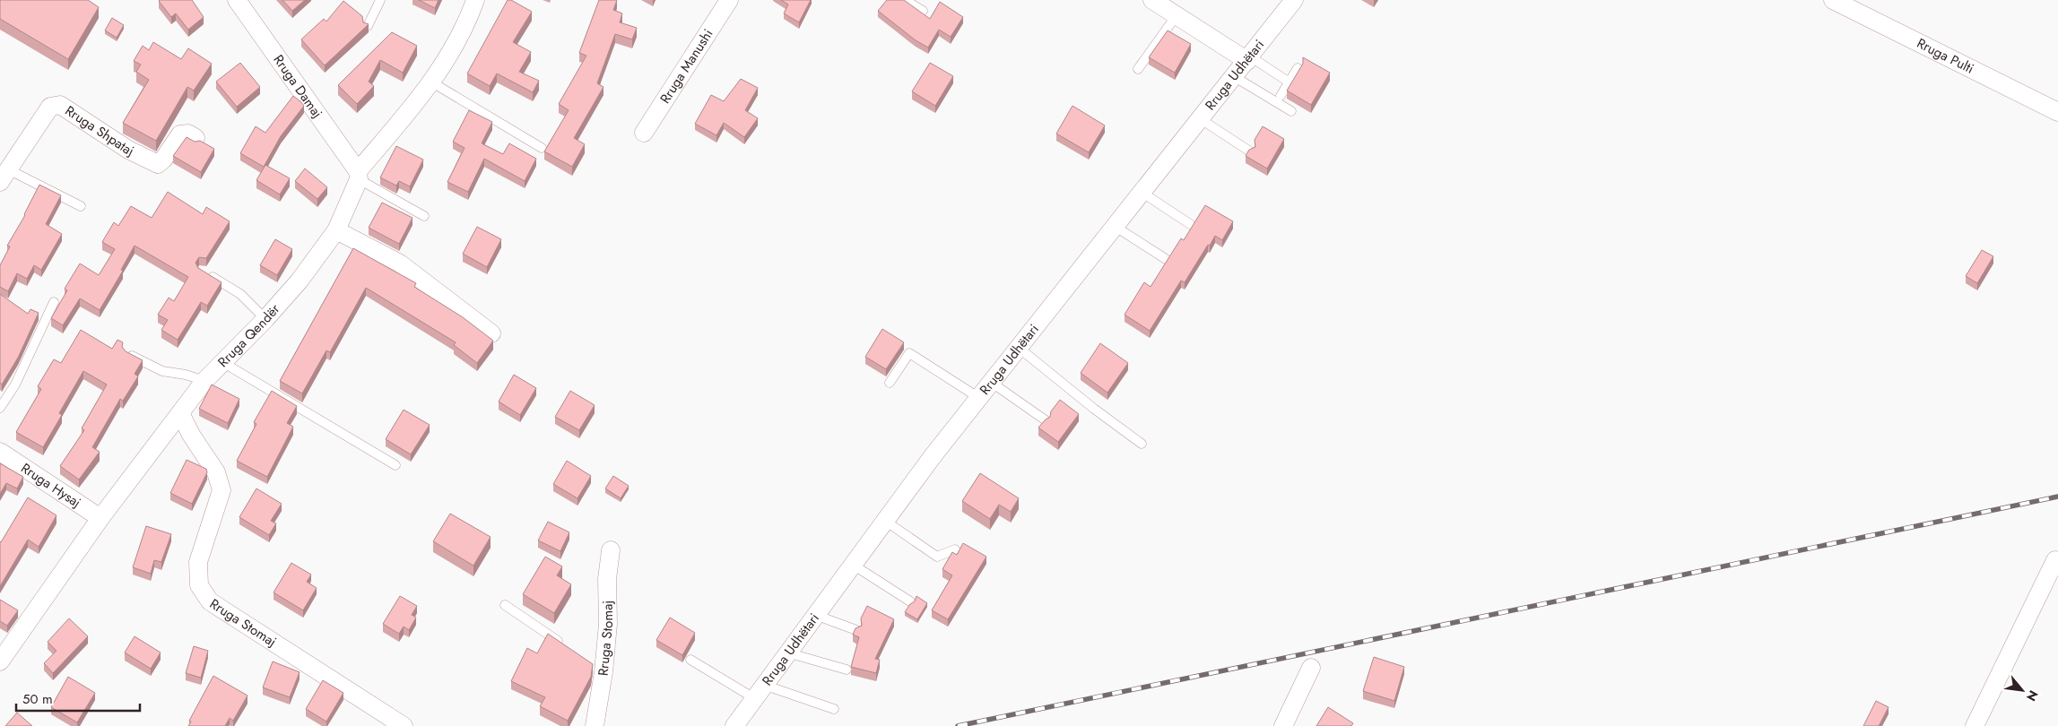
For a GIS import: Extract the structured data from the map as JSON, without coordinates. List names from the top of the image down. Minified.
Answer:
{"streets":{"street":["Rruga Pulti","Rruga Manushi","Rruga Udhëtari","Rruga Damaj","Rruga Shpataj","Rruga Qendër","Rruga Hysaj","Rruga Stomaj"]},"crossings":[["Rruga Damaj","Rruga Qendër"],["Rruga Qendër","Rruga Hysaj"],["Rruga Qendër","Rruga Stomaj"]],"scale_bar":"50 m","north":"bottom right"}
